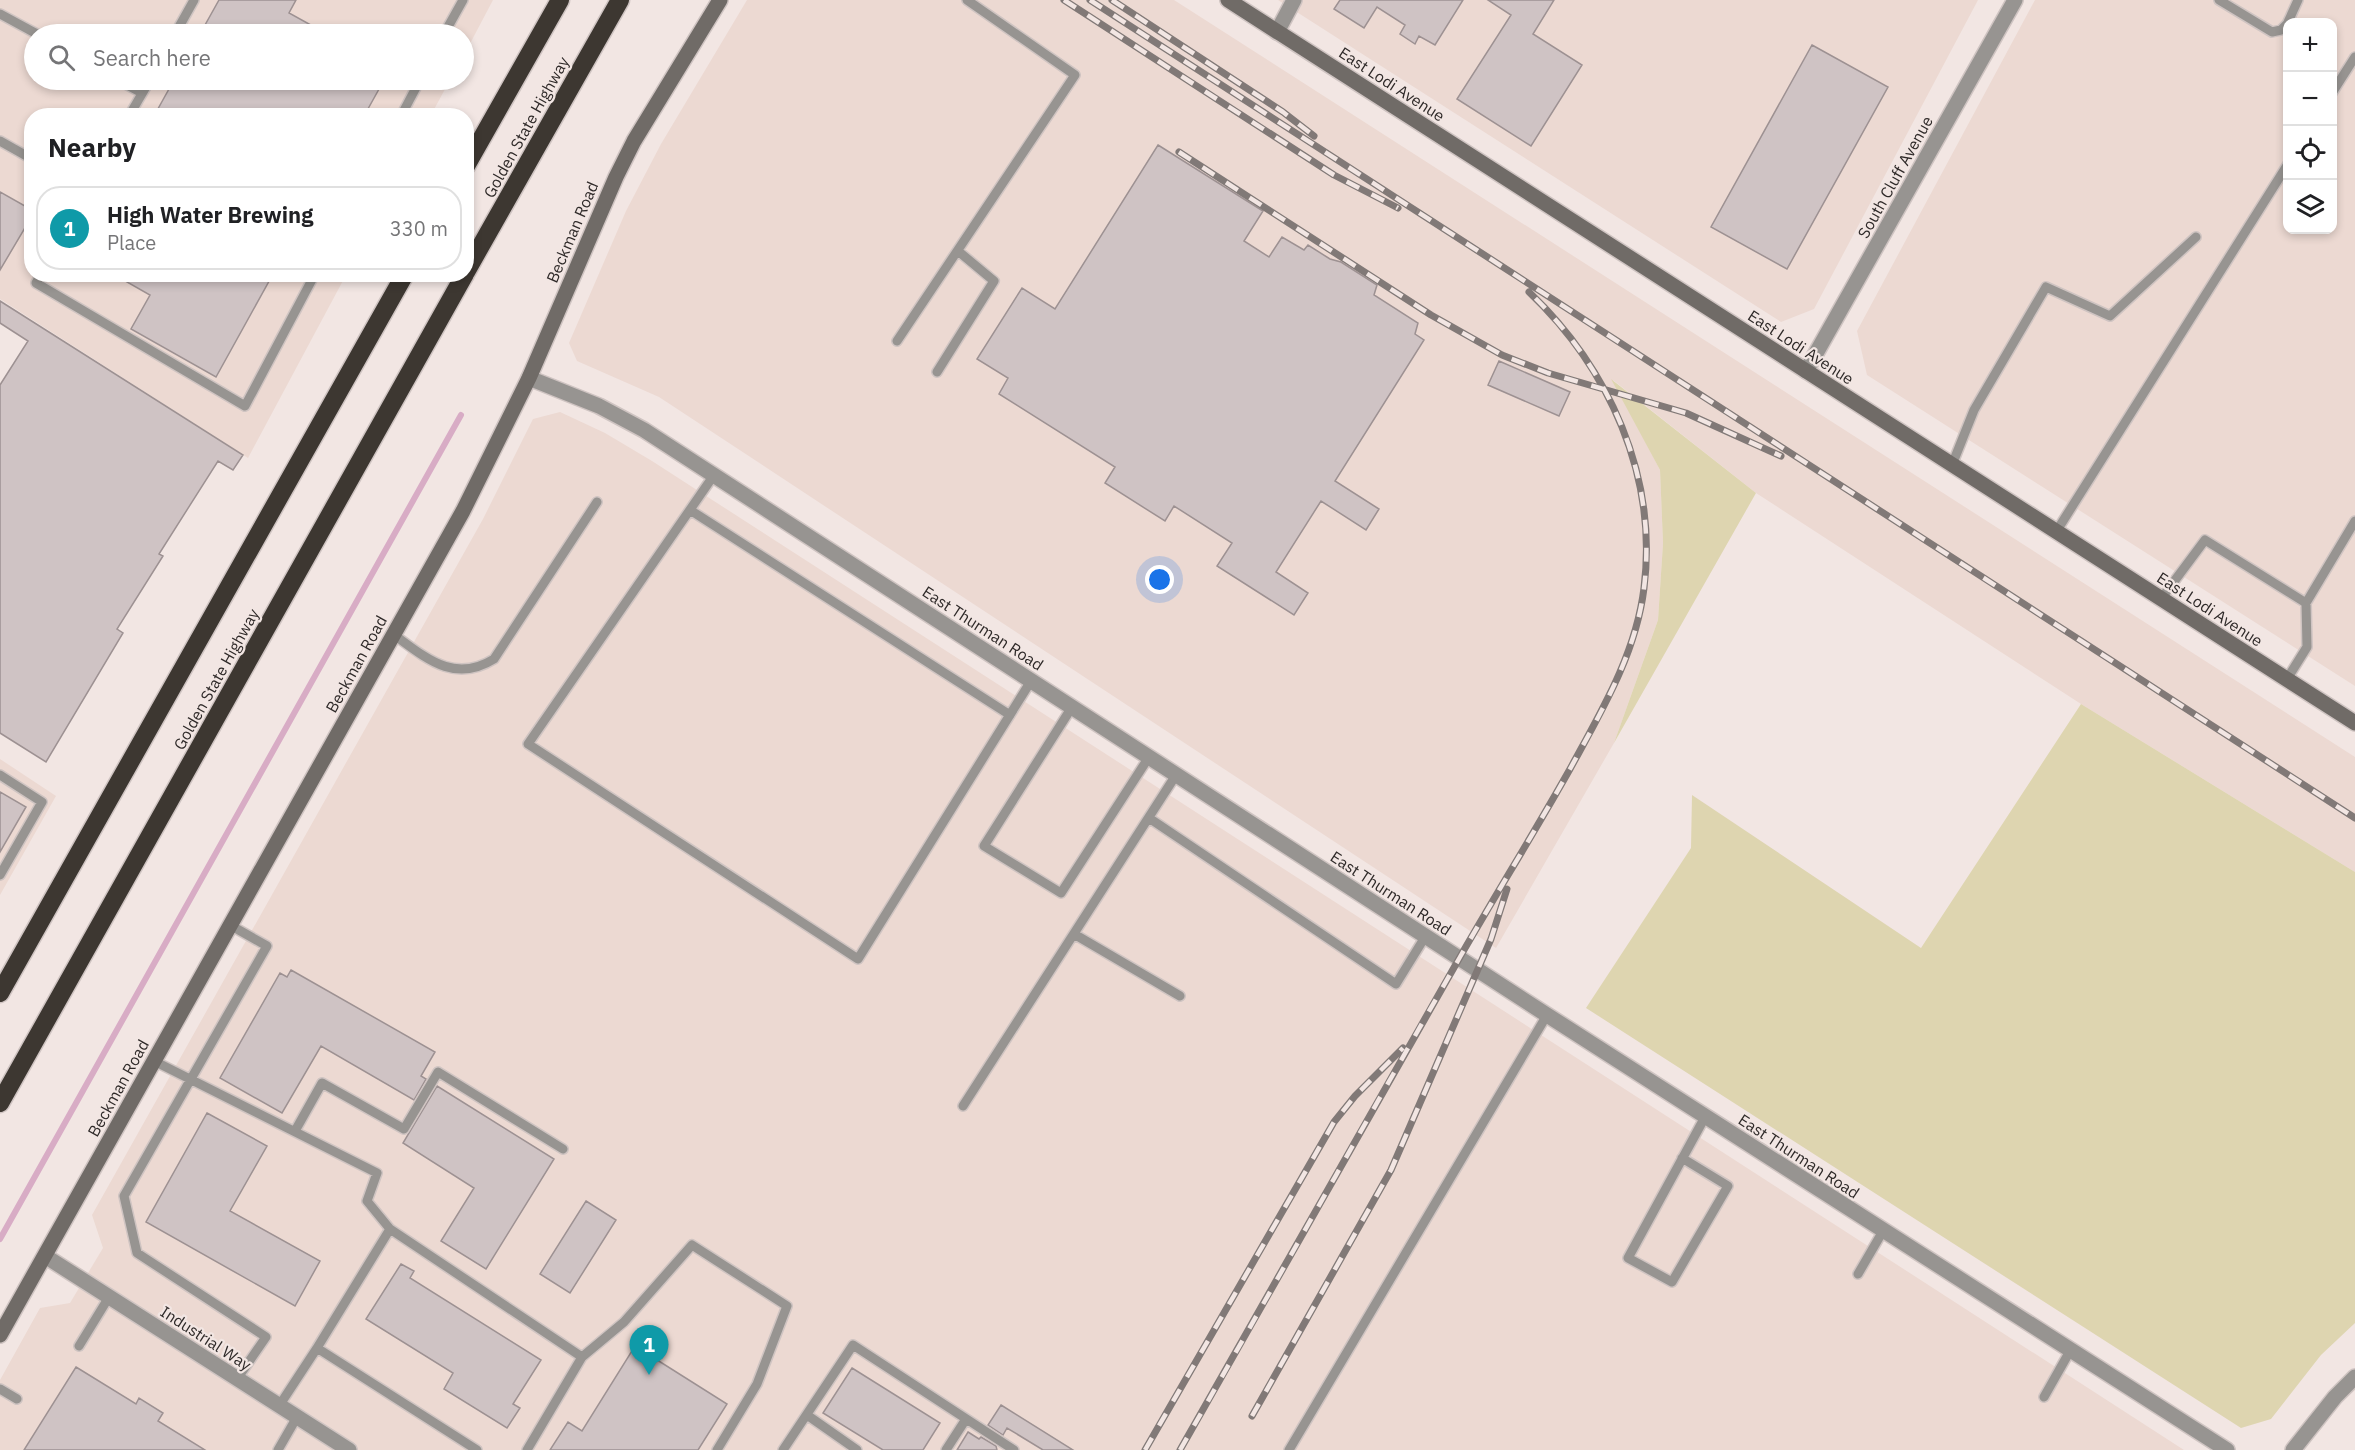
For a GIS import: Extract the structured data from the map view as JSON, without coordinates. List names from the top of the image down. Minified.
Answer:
{"streets":{"highway":["Golden State Highway"],"street":["East Lodi Avenue","South Cluff Avenue","Beckman Road","East Thurman Road","Industrial Way"]},"crossings":[["East Lodi Avenue","South Cluff Avenue"],["Beckman Road","East Thurman Road"],["Beckman Road","Industrial Way"]],"page":{"map_buttons":["+","−"],"search":"Search here","heading":"Nearby","list":[{"mark":"1","name":"High Water Brewing","note":"Place","value":"330 m"}],"pins":"1"}}
